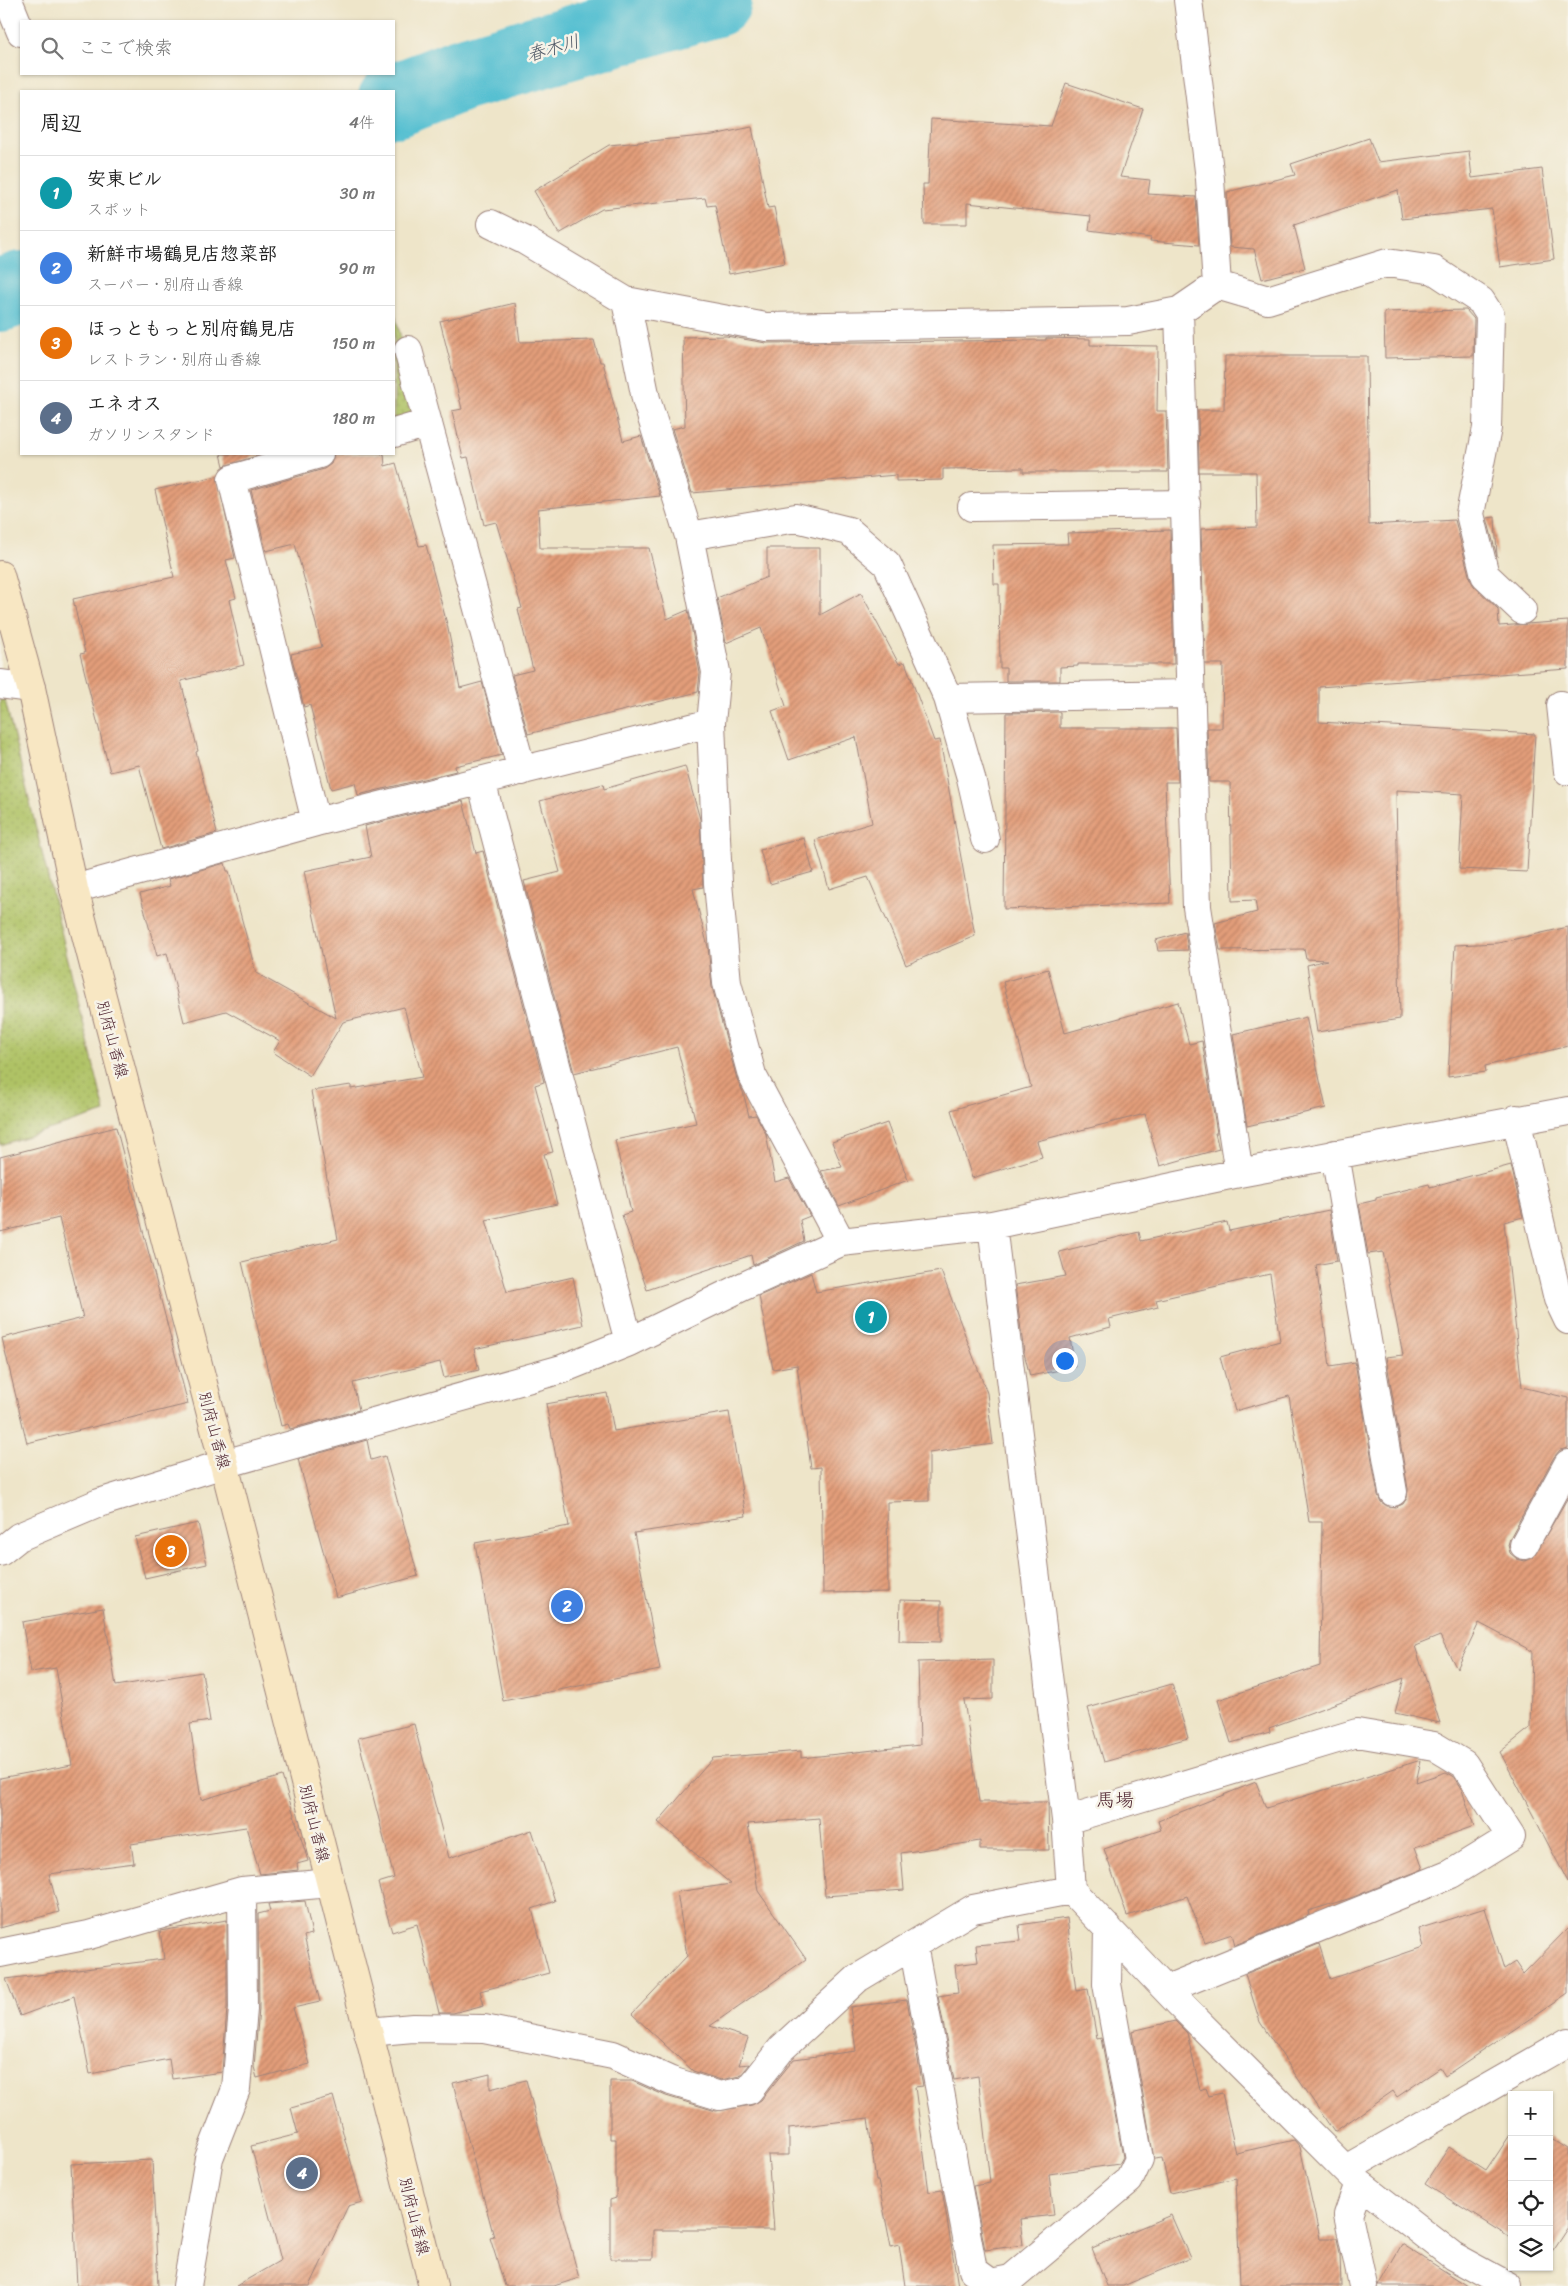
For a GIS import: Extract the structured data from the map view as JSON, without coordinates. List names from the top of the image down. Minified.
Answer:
{"streets":{"main road":["別府山香線"]},"districts":["馬場"],"water":["春木川"],"page":{"search":"ここで検索","heading":["周辺","4件"],"list":[{"mark":"1","name":"安東ビル","note":"スポット","value":"30 m"},{"mark":"2","name":"新鮮市場鶴見店惣菜部","note":"スーパー · 別府山香線","value":"90 m"},{"mark":"3","name":"ほっともっと別府鶴見店","note":"レストラン · 別府山香線","value":"150 m"},{"mark":"4","name":"エネオス","note":"ガソリンスタンド","value":"180 m"}],"pins":["1","3","2","4"],"map_buttons":["+","−"]}}
